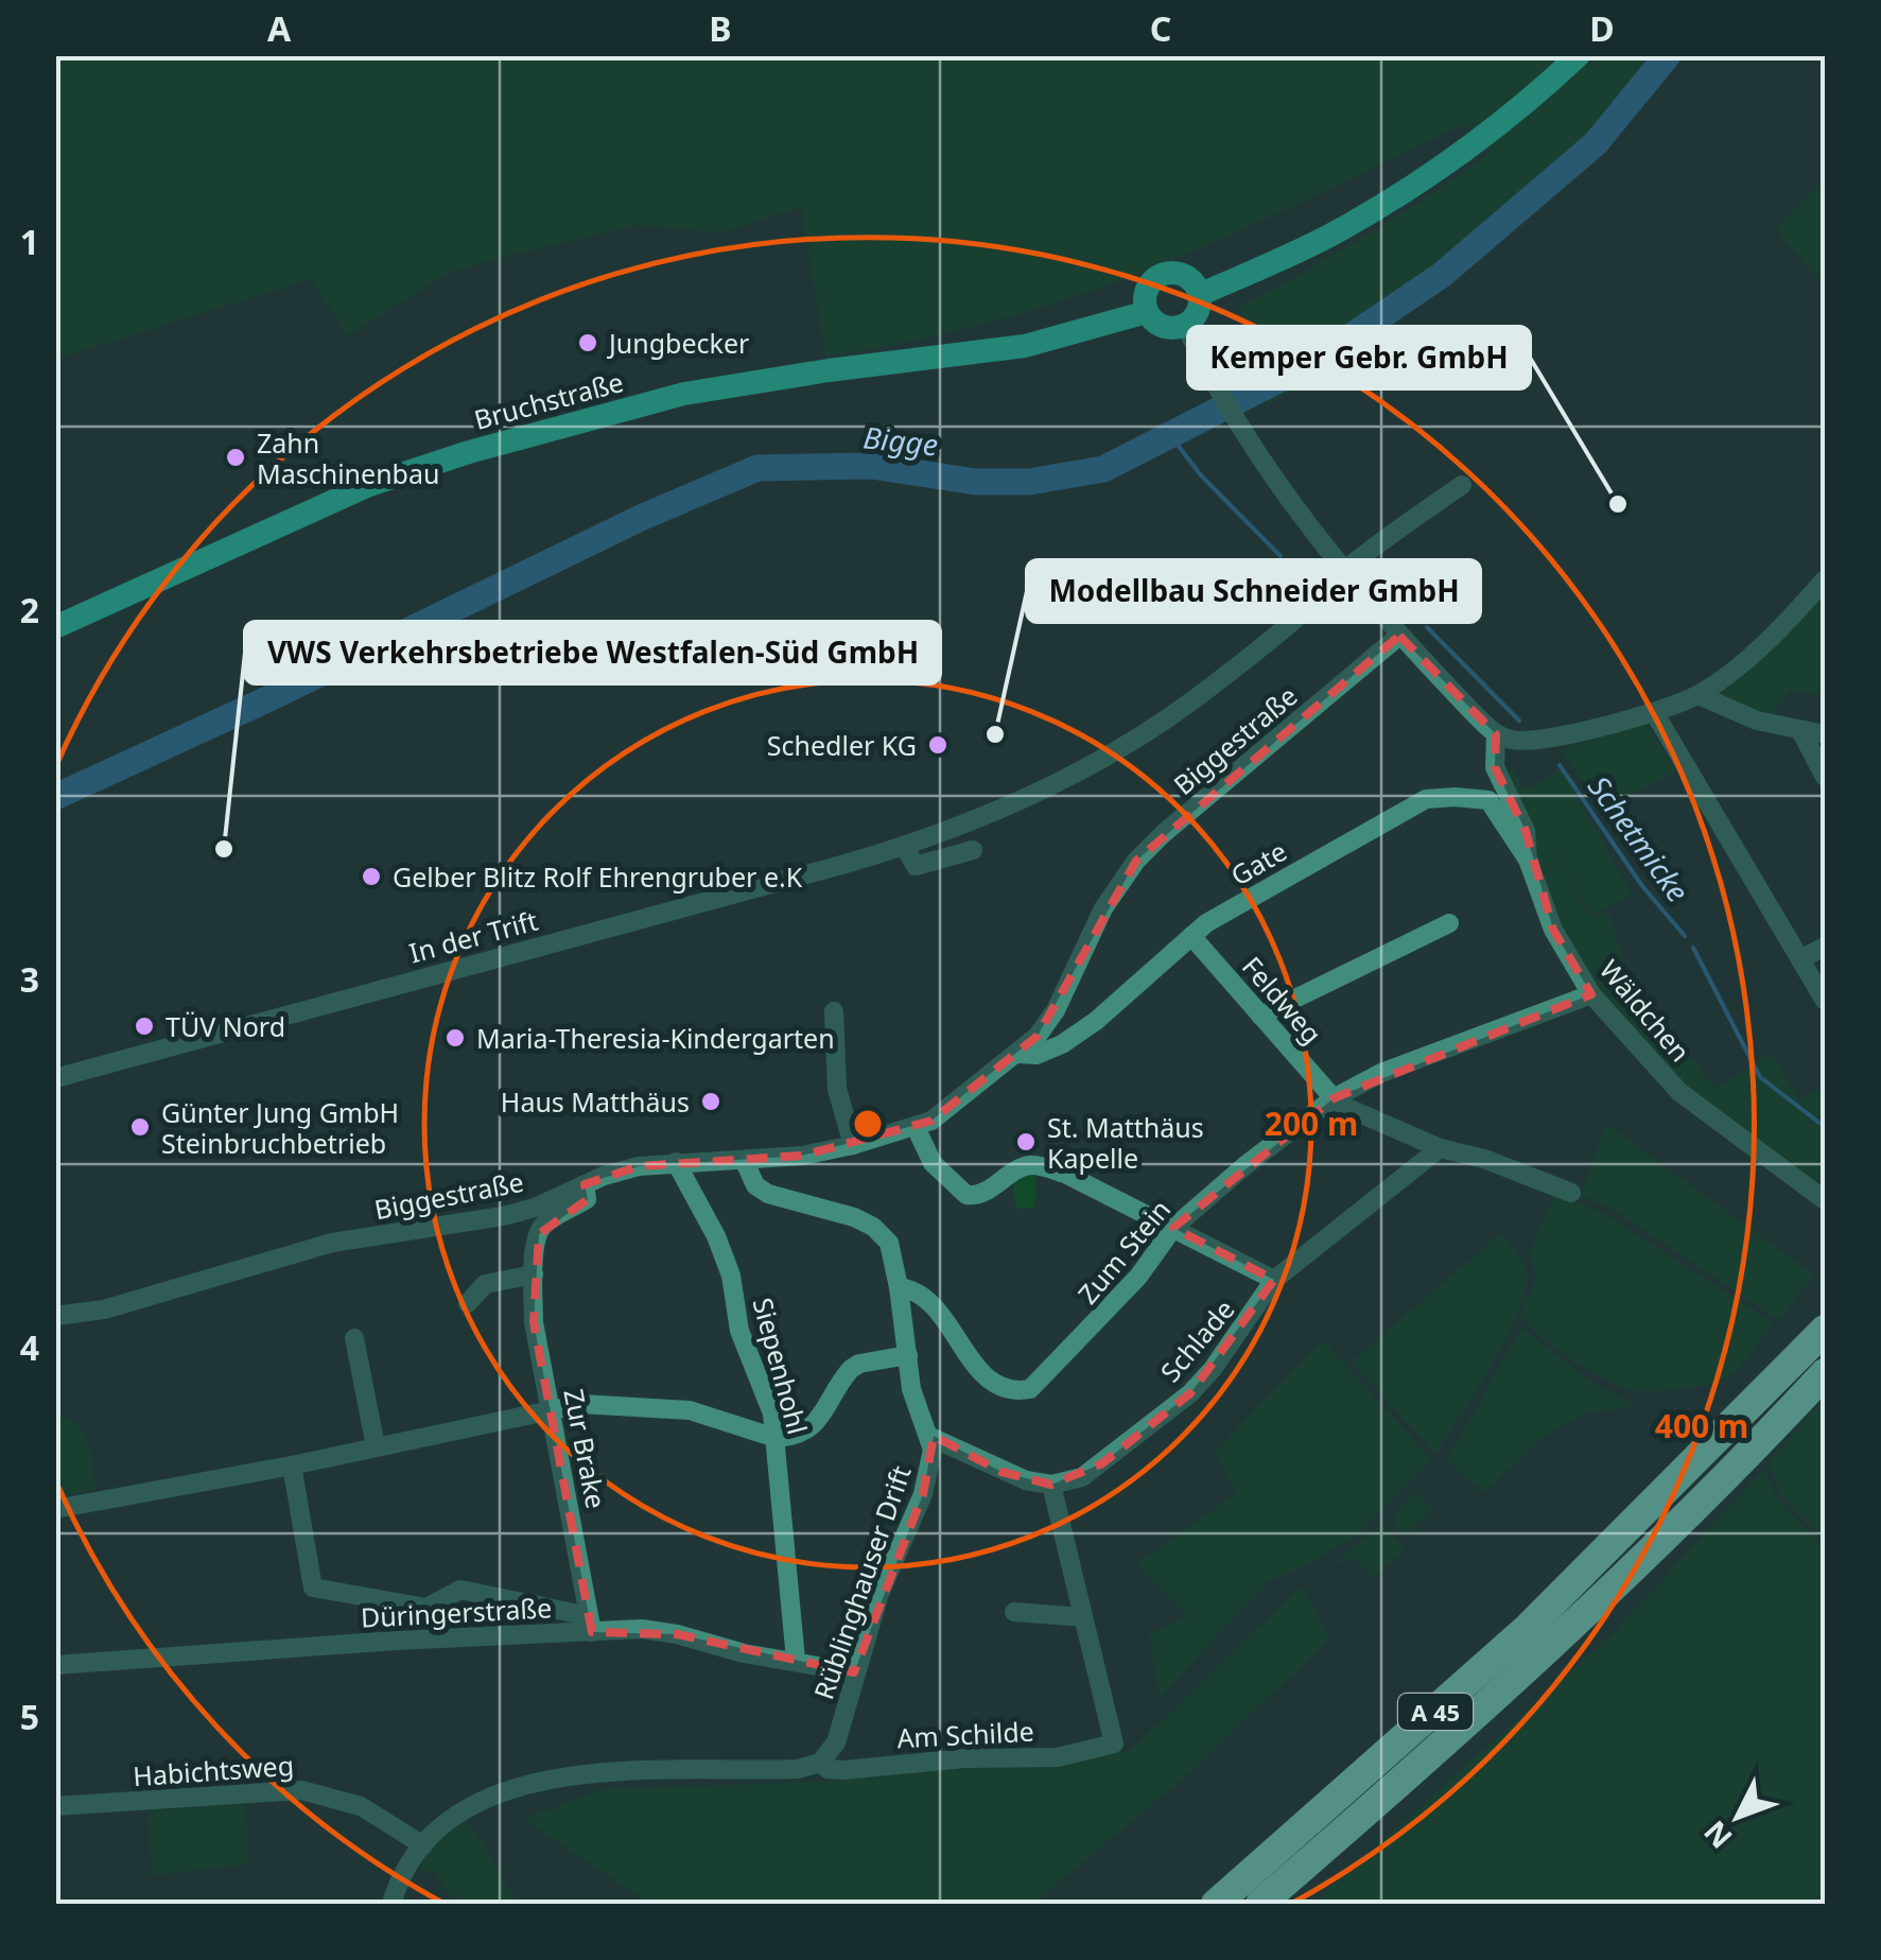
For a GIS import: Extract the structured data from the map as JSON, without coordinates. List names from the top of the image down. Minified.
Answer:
{"streets":{"highway":["A 45"],"main road":["Bruchstraße"],"street":["Biggestraße","Gate","In der Trift","Feldweg","Wäldchen","Zum Stein","Schlade","Siepenhohl","Zur Brake","Rüblinghauser Drift","Düringerstraße","Am Schilde","Habichtsweg"]},"crossings":[["Biggestraße","Gate"],["Biggestraße","Siepenhohl"],["Biggestraße","Zur Brake"],["Biggestraße","Rüblinghauser Drift"],["Gate","Feldweg"],["Gate","Wäldchen"],["Feldweg","Zum Stein"],["Wäldchen","Zum Stein"],["Zum Stein","Rüblinghauser Drift"],["Schlade","Rüblinghauser Drift"],["Siepenhohl","Düringerstraße"],["Zur Brake","Düringerstraße"],["Rüblinghauser Drift","Düringerstraße"],["Rüblinghauser Drift","Am Schilde"]],"water":["Bigge","Schetmicke"],"places":["Jungbecker","Zahn Maschinenbau","Kemper Gebr. GmbH","Modellbau Schneider GmbH","Schedler KG","VWS Verkehrsbetriebe Westfalen-Süd GmbH","Gelber Blitz Rolf Ehrengruber e.K","TÜV Nord","Maria-Theresia-Kindergarten","Haus Matthäus","Günter Jung GmbH Steinbruchbetrieb","St. Matthäus Kapelle"],"north":"bottom left","grid":{"columns":["A","B","C","D"],"rows":["1","2","3","4","5"]},"rings":["200 m","400 m"]}
